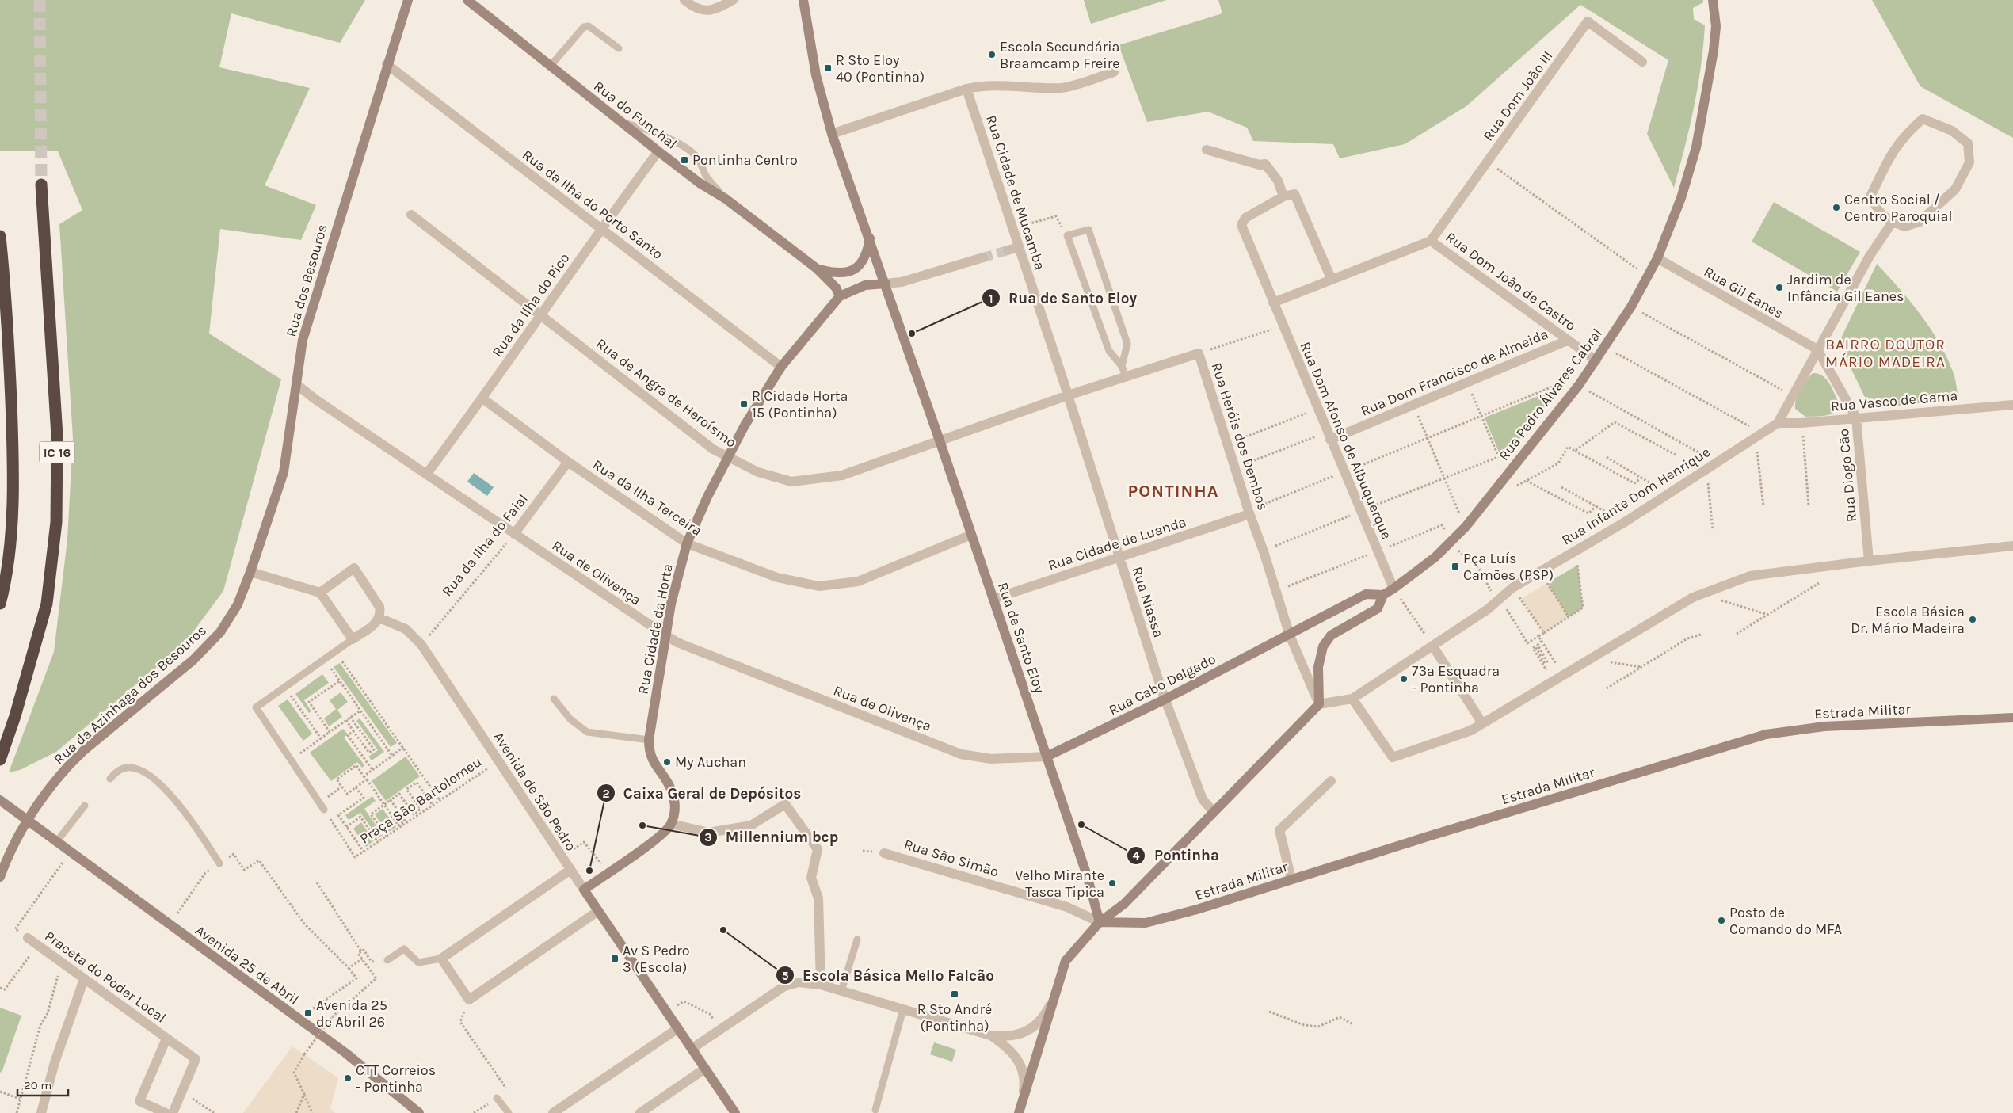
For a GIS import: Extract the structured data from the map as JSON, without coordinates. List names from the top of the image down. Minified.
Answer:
{"streets":{"highway":["IC 16"],"street":["Rua Dom João III","Rua do Funchal","Rua Cidade de Mucamba","Rua da Ilha do Porto Santo","Rua dos Besouros","Rua Dom João de Castro","Rua Gil Eanes","Rua da Ilha do Pico","Rua Dom Francisco de Almeida","Rua de Angra de Heroísmo","Rua Pedro Álvares Cabral","Rua Vasco de Gama","Rua Heróis dos Dembos","Rua Dom Afonso de Albuquerque","Rua Diogo Cão","Rua Infante Dom Henrique","Rua da Ilha Terceira","Rua Cidade de Luanda","Rua da Ilha do Faial","Rua de Olivença","Rua Niassa","Rua Cidade da Horta","Rua de Santo Eloy","Rua Cabo Delgado","Rua da Azinhaga dos Besouros","Estrada Militar","Avenida de São Pedro","Rua São Simão","Avenida 25 de Abril","Praceta do Poder Local"],"path":["Praça São Bartolomeu"]},"crossings":[["Rua Dom João III","Rua Dom João de Castro"],["Rua do Funchal","Rua da Ilha do Pico"],["Rua do Funchal","Rua Cidade da Horta"],["Rua Cidade de Mucamba","Rua de Angra de Heroísmo"],["Rua Cidade de Mucamba","Rua Heróis dos Dembos"],["Rua Cidade de Mucamba","Rua Niassa"],["Rua da Ilha do Porto Santo","Rua dos Besouros"],["Rua da Ilha do Porto Santo","Rua da Ilha do Pico"],["Rua da Ilha do Porto Santo","Rua Cidade da Horta"],["Rua dos Besouros","Rua de Olivença"],["Rua dos Besouros","Rua da Azinhaga dos Besouros"],["Rua Dom João de Castro","Rua Dom Francisco de Almeida"],["Rua Dom João de Castro","Rua Pedro Álvares Cabral"],["Rua Dom João de Castro","Rua Dom Afonso de Albuquerque"],["Rua Gil Eanes","Rua Pedro Álvares Cabral"],["Rua Gil Eanes","Rua Diogo Cão"],["Rua da Ilha do Pico","Rua de Angra de Heroísmo"],["Rua da Ilha do Pico","Rua da Ilha Terceira"],["Rua da Ilha do Pico","Rua de Olivença"],["Rua Dom Francisco de Almeida","Rua Dom Afonso de Albuquerque"],["Rua de Angra de Heroísmo","Rua Heróis dos Dembos"],["Rua de Angra de Heroísmo","Rua Niassa"],["Rua de Angra de Heroísmo","Rua Cidade da Horta"],["Rua de Angra de Heroísmo","Rua de Santo Eloy"],["Rua Pedro Álvares Cabral","Rua Dom Afonso de Albuquerque"],["Rua Pedro Álvares Cabral","Rua Cabo Delgado"],["Rua Vasco de Gama","Rua Diogo Cão"],["Rua Vasco de Gama","Rua Infante Dom Henrique"],["Rua Heróis dos Dembos","Rua Cidade de Luanda"],["Rua Heróis dos Dembos","Rua Niassa"],["Rua Heróis dos Dembos","Rua Cabo Delgado"],["Rua da Ilha Terceira","Rua da Ilha do Faial"],["Rua da Ilha Terceira","Rua Cidade da Horta"],["Rua da Ilha Terceira","Rua de Santo Eloy"],["Rua Cidade de Luanda","Rua Niassa"],["Rua Cidade de Luanda","Rua de Santo Eloy"],["Rua da Ilha do Faial","Rua de Olivença"],["Rua da Ilha do Faial","Avenida de São Pedro"],["Rua de Olivença","Rua Cidade da Horta"],["Rua de Olivença","Rua de Santo Eloy"],["Rua de Olivença","Rua Cabo Delgado"],["Rua Niassa","Rua Cabo Delgado"],["Rua de Santo Eloy","Rua Cabo Delgado"],["Rua de Santo Eloy","Estrada Militar"],["Rua de Santo Eloy","Rua São Simão"],["Estrada Militar","Rua São Simão"],["Avenida de São Pedro","Praça São Bartolomeu"]],"districts":["BAIRRO DOUTOR MÁRIO MADEIRA","PONTINHA"],"places":{"other":["Escola Secundária Braamcamp Freire","Centro Social / Centro Paroquial","Jardim de Infância Gil Eanes","Rua de Santo Eloy","Escola Básica Dr. Mário Madeira","73ª Esquadra - Pontinha","My Auchan","Pontinha","Millennium bcp","Caixa Geral de Depósitos","Velho Mirante Tasca Tipica","Posto de Comando do MFA","Escola Básica Mello Falcão","CTT Correios - Pontinha"],"transit":["R Sto Eloy 40 (Pontinha)","Pontinha Centro","R Cidade Horta 15 (Pontinha)","Pça Luís Camões (PSP)","Av S Pedro 3 (Escola)","R Sto André (Pontinha)","Avenida 25 de Abril 26"]},"scale_bar":"20 m"}
